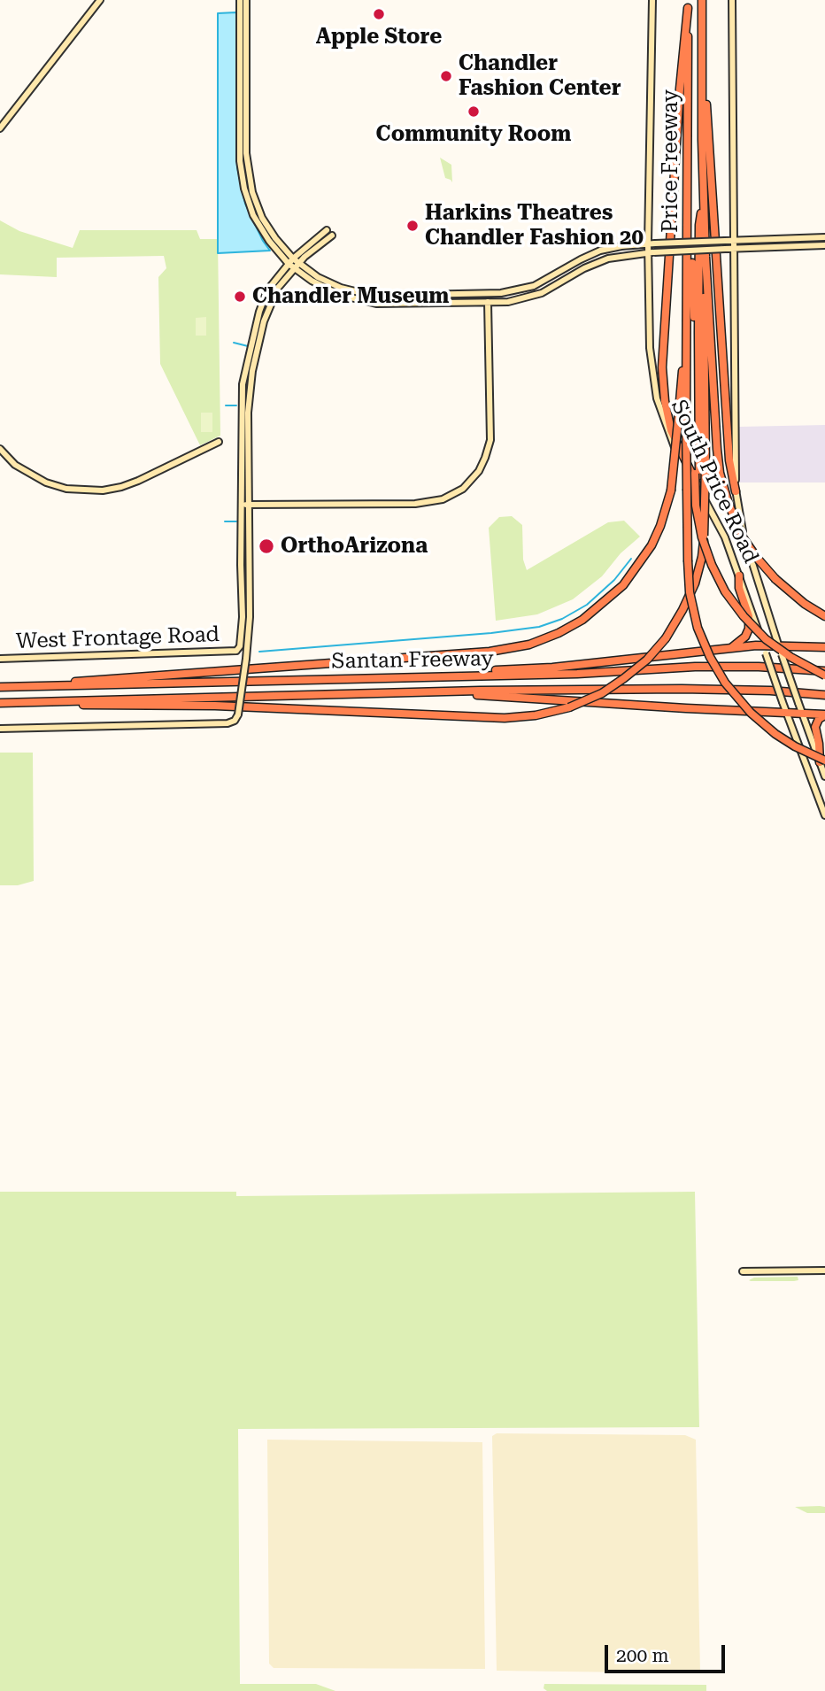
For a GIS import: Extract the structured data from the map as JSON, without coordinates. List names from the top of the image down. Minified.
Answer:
{"streets":{"highway":["Price Freeway","Santan Freeway"],"street":["South Price Road","West Frontage Road"]},"places":["Apple Store","Chandler Fashion Center","Community Room","Harkins Theatres Chandler Fashion 20","Chandler Museum","OrthoArizona"],"scale_bar":"200 m"}
